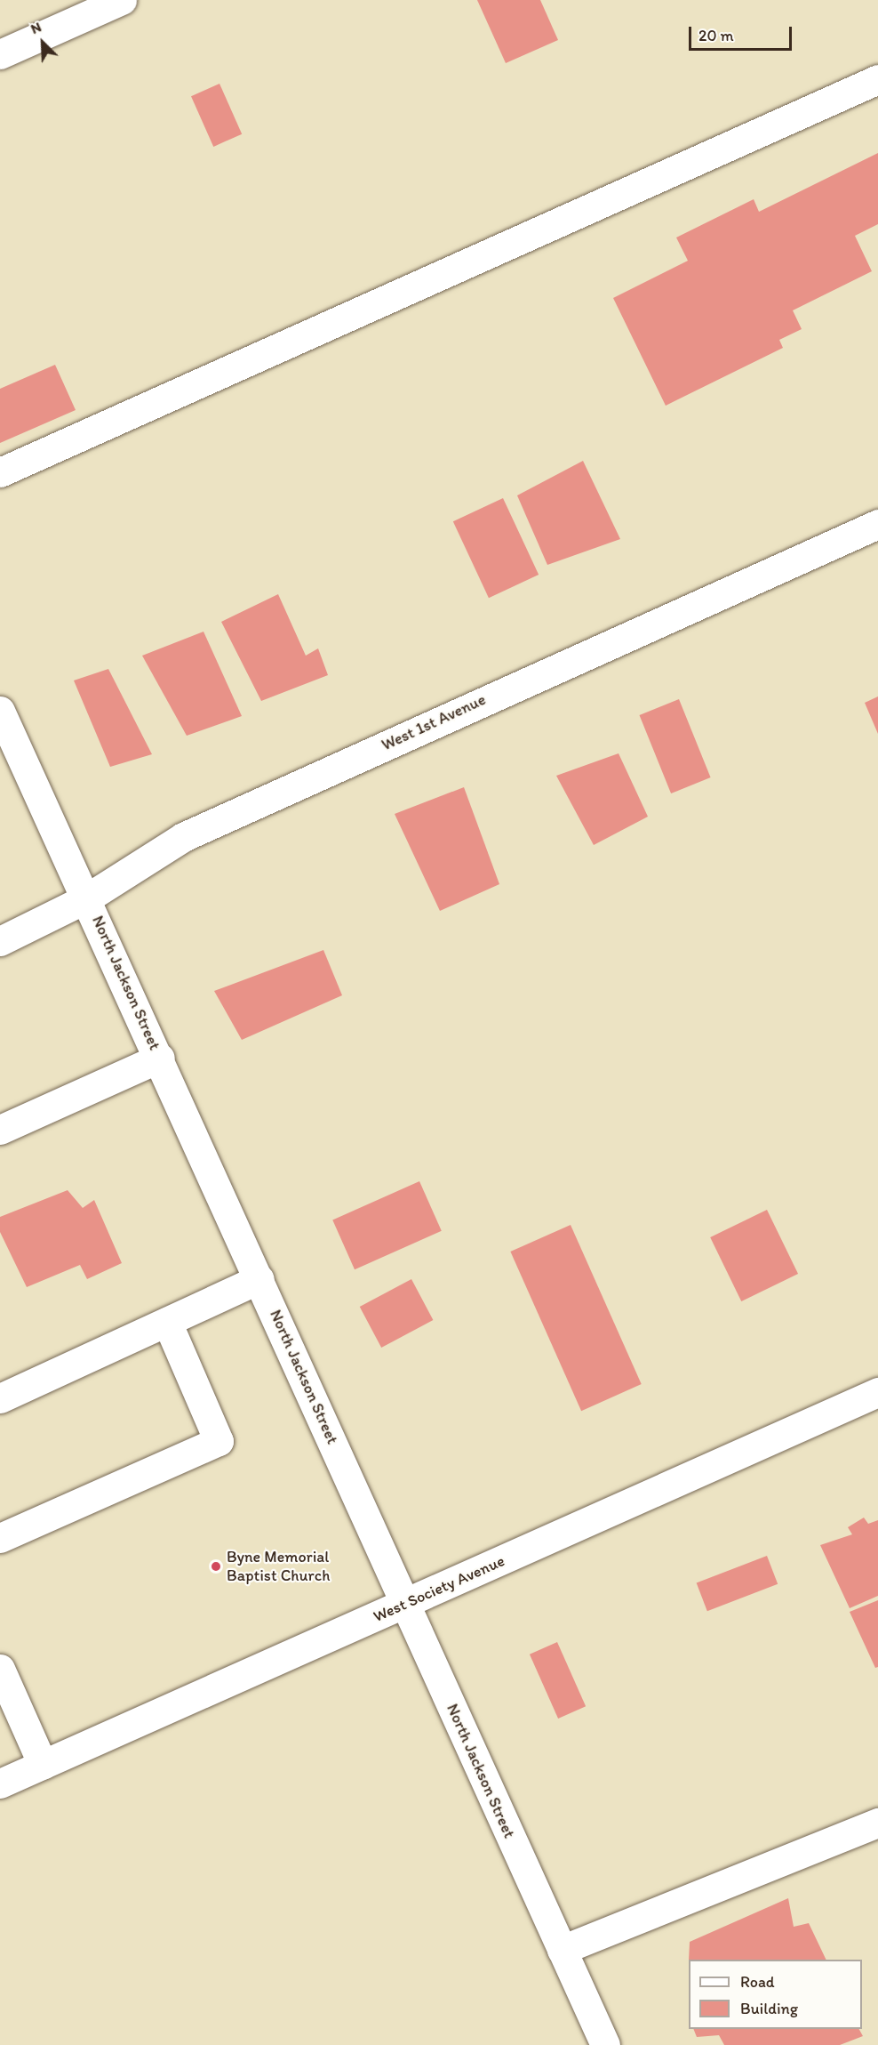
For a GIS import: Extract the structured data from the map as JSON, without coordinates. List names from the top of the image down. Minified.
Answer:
{"streets":{"street":["West 1st Avenue","North Jackson Street","West Society Avenue"]},"crossings":[["West 1st Avenue","North Jackson Street"],["North Jackson Street","West Society Avenue"]],"places":["Byne Memorial Baptist Church"],"legend":["Road","Building"],"scale_bar":"20 m","north":"top left"}
